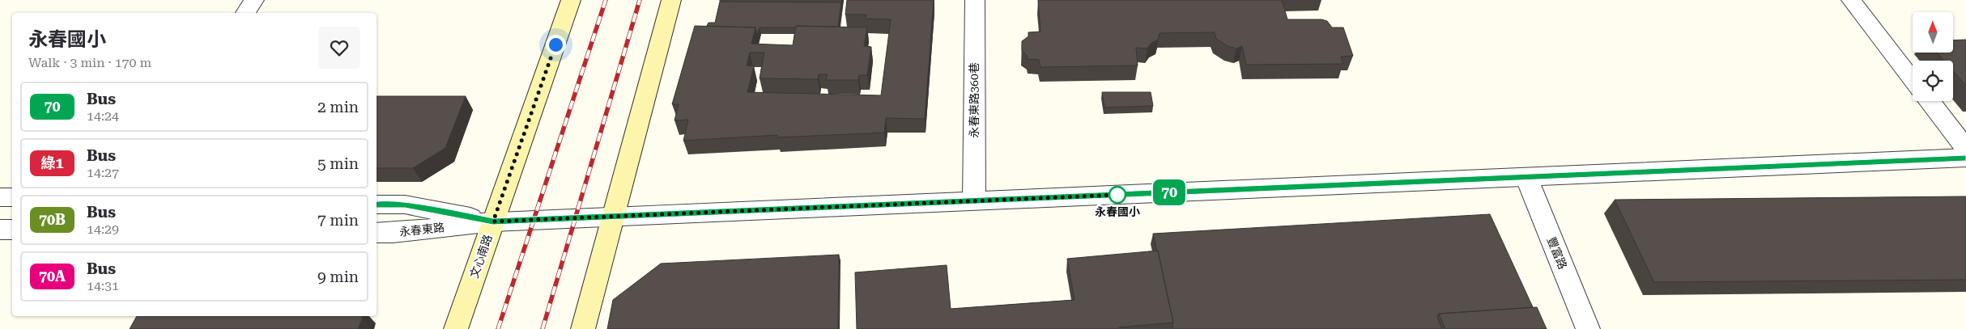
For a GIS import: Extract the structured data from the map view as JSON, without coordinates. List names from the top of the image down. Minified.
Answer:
{"streets":{"main road":["文心南路"],"street":["永春東路360巷","永春東路","豐富路"]},"crossings":[["永春東路360巷","永春東路"],["永春東路","豐富路"],["永春東路","文心南路"]],"places":["永春國小"],"lines":["bus line 70"],"north":"top","page":{"on_map":"70","heading":["永春國小","Walk · 3 min · 170 m"],"list":[{"mark":"70","name":"Bus","note":"14:24","value":"2 min"},{"mark":"綠1","name":"Bus","note":"14:27","value":"5 min"},{"mark":"70B","name":"Bus","note":"14:29","value":"7 min"},{"mark":"70A","name":"Bus","note":"14:31","value":"9 min"}]}}
